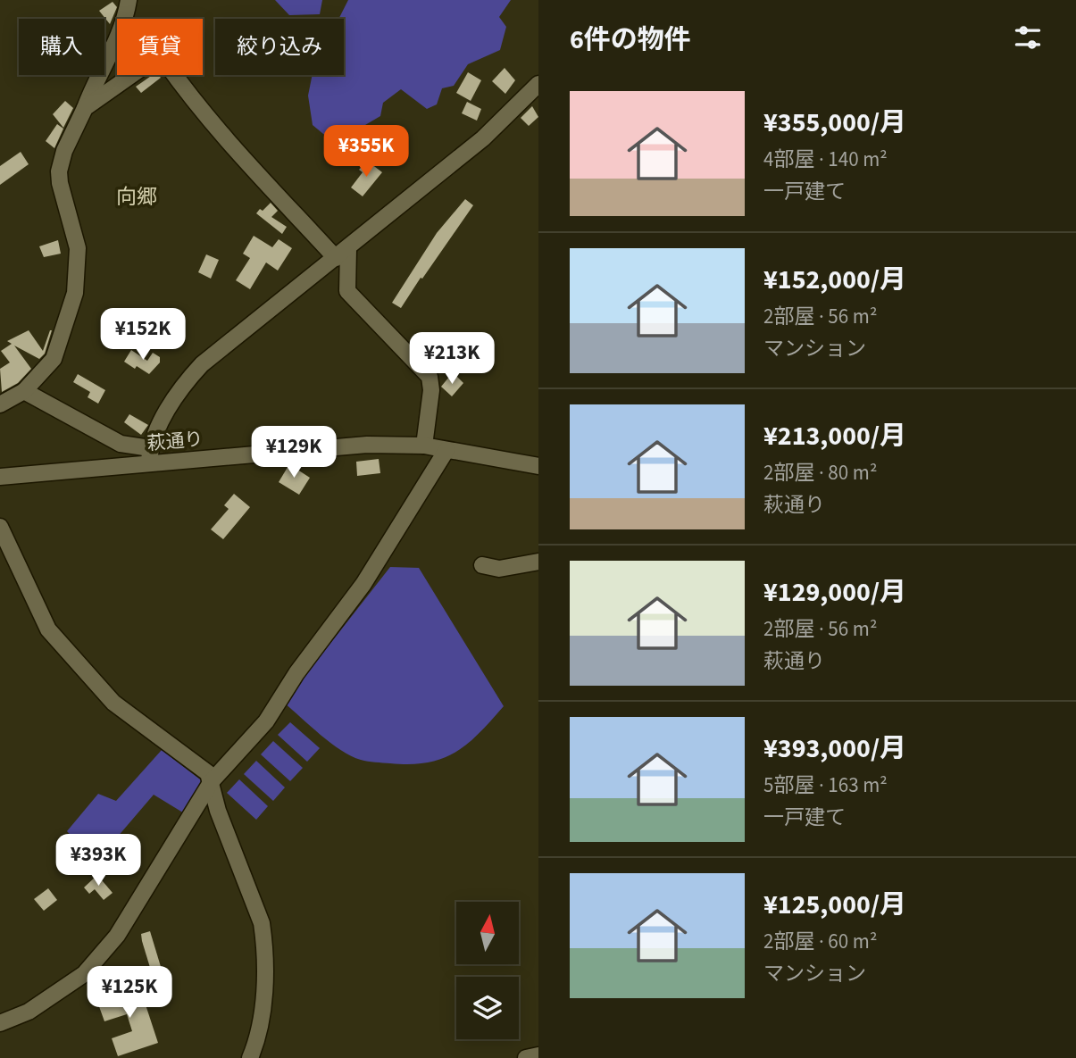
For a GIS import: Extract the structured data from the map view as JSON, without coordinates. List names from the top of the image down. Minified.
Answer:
{"streets":{"street":["萩通り"]},"districts":["向郷"],"north":"top","page":{"heading":"6件の物件","chip":["購入","賃貸","絞り込み"],"list":[{"name":"¥355,000/月","note":"4部屋 · 140 m² · 一戸建て"},{"name":"¥152,000/月","note":"2部屋 · 56 m² · マンション"},{"name":"¥213,000/月","note":"2部屋 · 80 m² · 萩通り"},{"name":"¥129,000/月","note":"2部屋 · 56 m² · 萩通り"},{"name":"¥393,000/月","note":"5部屋 · 163 m² · 一戸建て"},{"name":"¥125,000/月","note":"2部屋 · 60 m² · マンション"}],"price":["¥355K","¥152K","¥213K","¥129K","¥393K","¥125K"]}}
